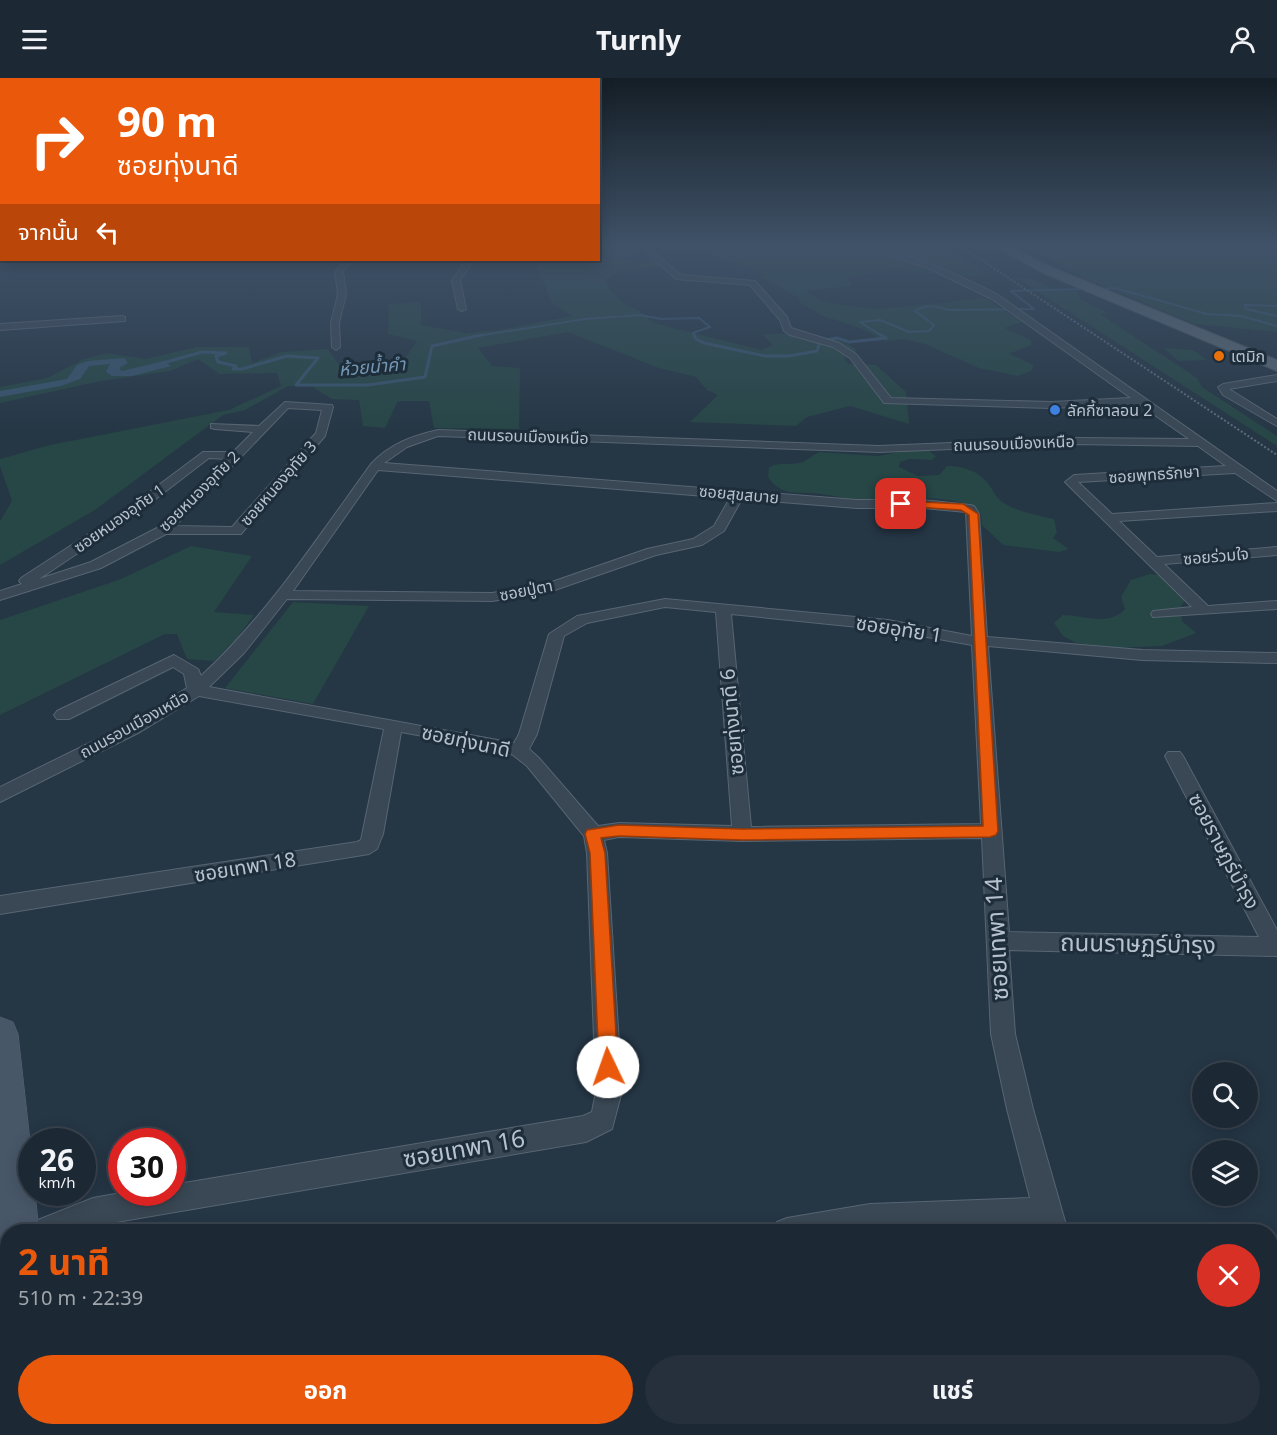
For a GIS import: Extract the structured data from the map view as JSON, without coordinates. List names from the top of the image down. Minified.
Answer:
{"streets":{"street":["ถนนรอบเมืองเหนือ","ซอยพุทธรักษา","ซอยหนองอุทัย 3","ซอยหนองอุทัย 2","ซอยสุขสบาย","ซอยหนองอุทัย 1","ซอยร่วมใจ","ซอยปู่ตา","ซอยอุทัย 1","ซอยทุ่งนาดี 6","ซอยทุ่งนาดี","ซอยราษฏร์บำรุง","ซอยเทพา 18","ซอยเทพา 14","ถนนราษฏร์บำรุง","ซอยเทพา 16"]},"crossings":[["ถนนรอบเมืองเหนือ","ซอยสุขสบาย"],["ถนนรอบเมืองเหนือ","ซอยปู่ตา"],["ถนนรอบเมืองเหนือ","ซอยทุ่งนาดี"],["ซอยหนองอุทัย 3","ซอยหนองอุทัย 2"],["ซอยหนองอุทัย 2","ซอยหนองอุทัย 1"],["ซอยสุขสบาย","ซอยปู่ตา"],["ซอยสุขสบาย","ซอยอุทัย 1"],["ซอยสุขสบาย","ซอยเทพา 14"],["ซอยอุทัย 1","ซอยทุ่งนาดี 6"],["ซอยอุทัย 1","ซอยทุ่งนาดี"],["ซอยอุทัย 1","ซอยเทพา 14"],["ซอยทุ่งนาดี","ซอยเทพา 18"],["ซอยทุ่งนาดี","ซอยเทพา 16"],["ซอยราษฏร์บำรุง","ถนนราษฏร์บำรุง"],["ซอยเทพา 14","ถนนราษฏร์บำรุง"]],"water":["ห้วยน้ำคำ"],"places":["เตมิก","ลัคกี้ซาลอน 2"],"page":{"header":"Turnly","turn":["90 m","ซอยทุ่งนาดี"],"then":"จากนั้น","speed":"26 km/h","limit":"30","heading":["2 นาที","510 m · 22:39"],"buttons":["ออก","แชร์"]}}
